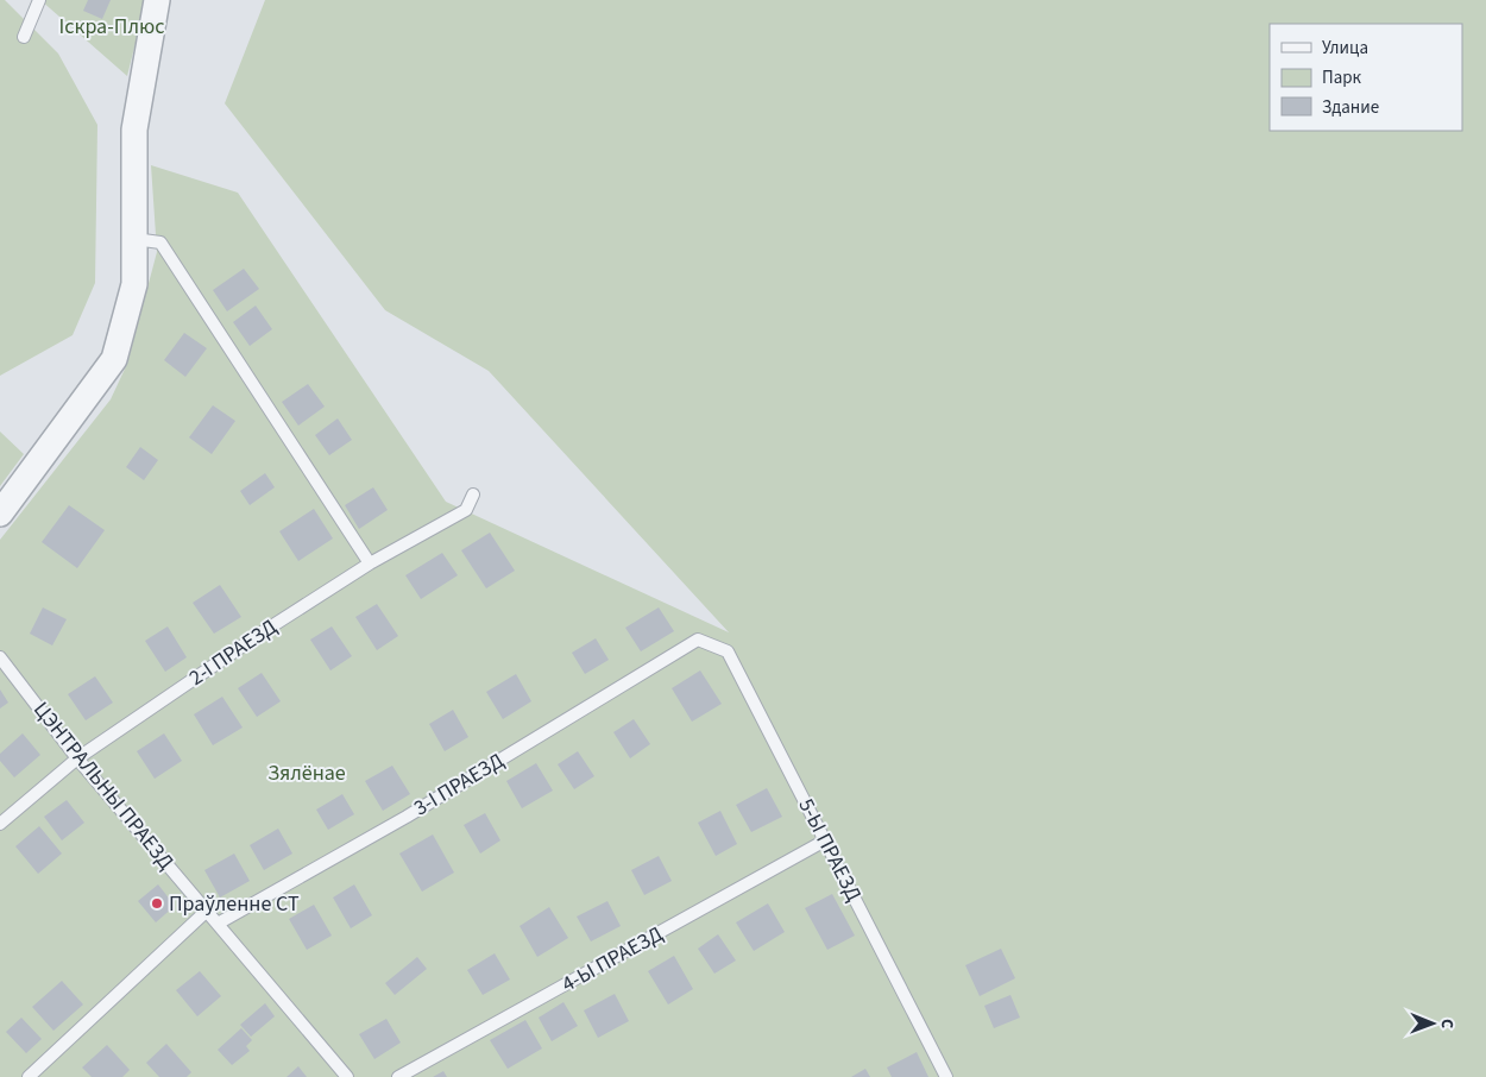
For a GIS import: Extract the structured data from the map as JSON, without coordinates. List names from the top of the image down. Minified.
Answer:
{"streets":{"lane":["2-І ПРАЕЗД","3-І ПРАЕЗД","ЦЭНТРАЛЬНЫ ПРАЕЗД","5-Ы ПРАЕЗД","4-Ы ПРАЕЗД"]},"crossings":[["2-І ПРАЕЗД","ЦЭНТРАЛЬНЫ ПРАЕЗД"],["3-І ПРАЕЗД","ЦЭНТРАЛЬНЫ ПРАЕЗД"],["3-І ПРАЕЗД","5-Ы ПРАЕЗД"],["5-Ы ПРАЕЗД","4-Ы ПРАЕЗД"]],"parks":["Іскра-Плюс","Зялёнае"],"places":["Праўленне СТ"],"legend":["Улица","Парк","Здание"],"north":"right"}
